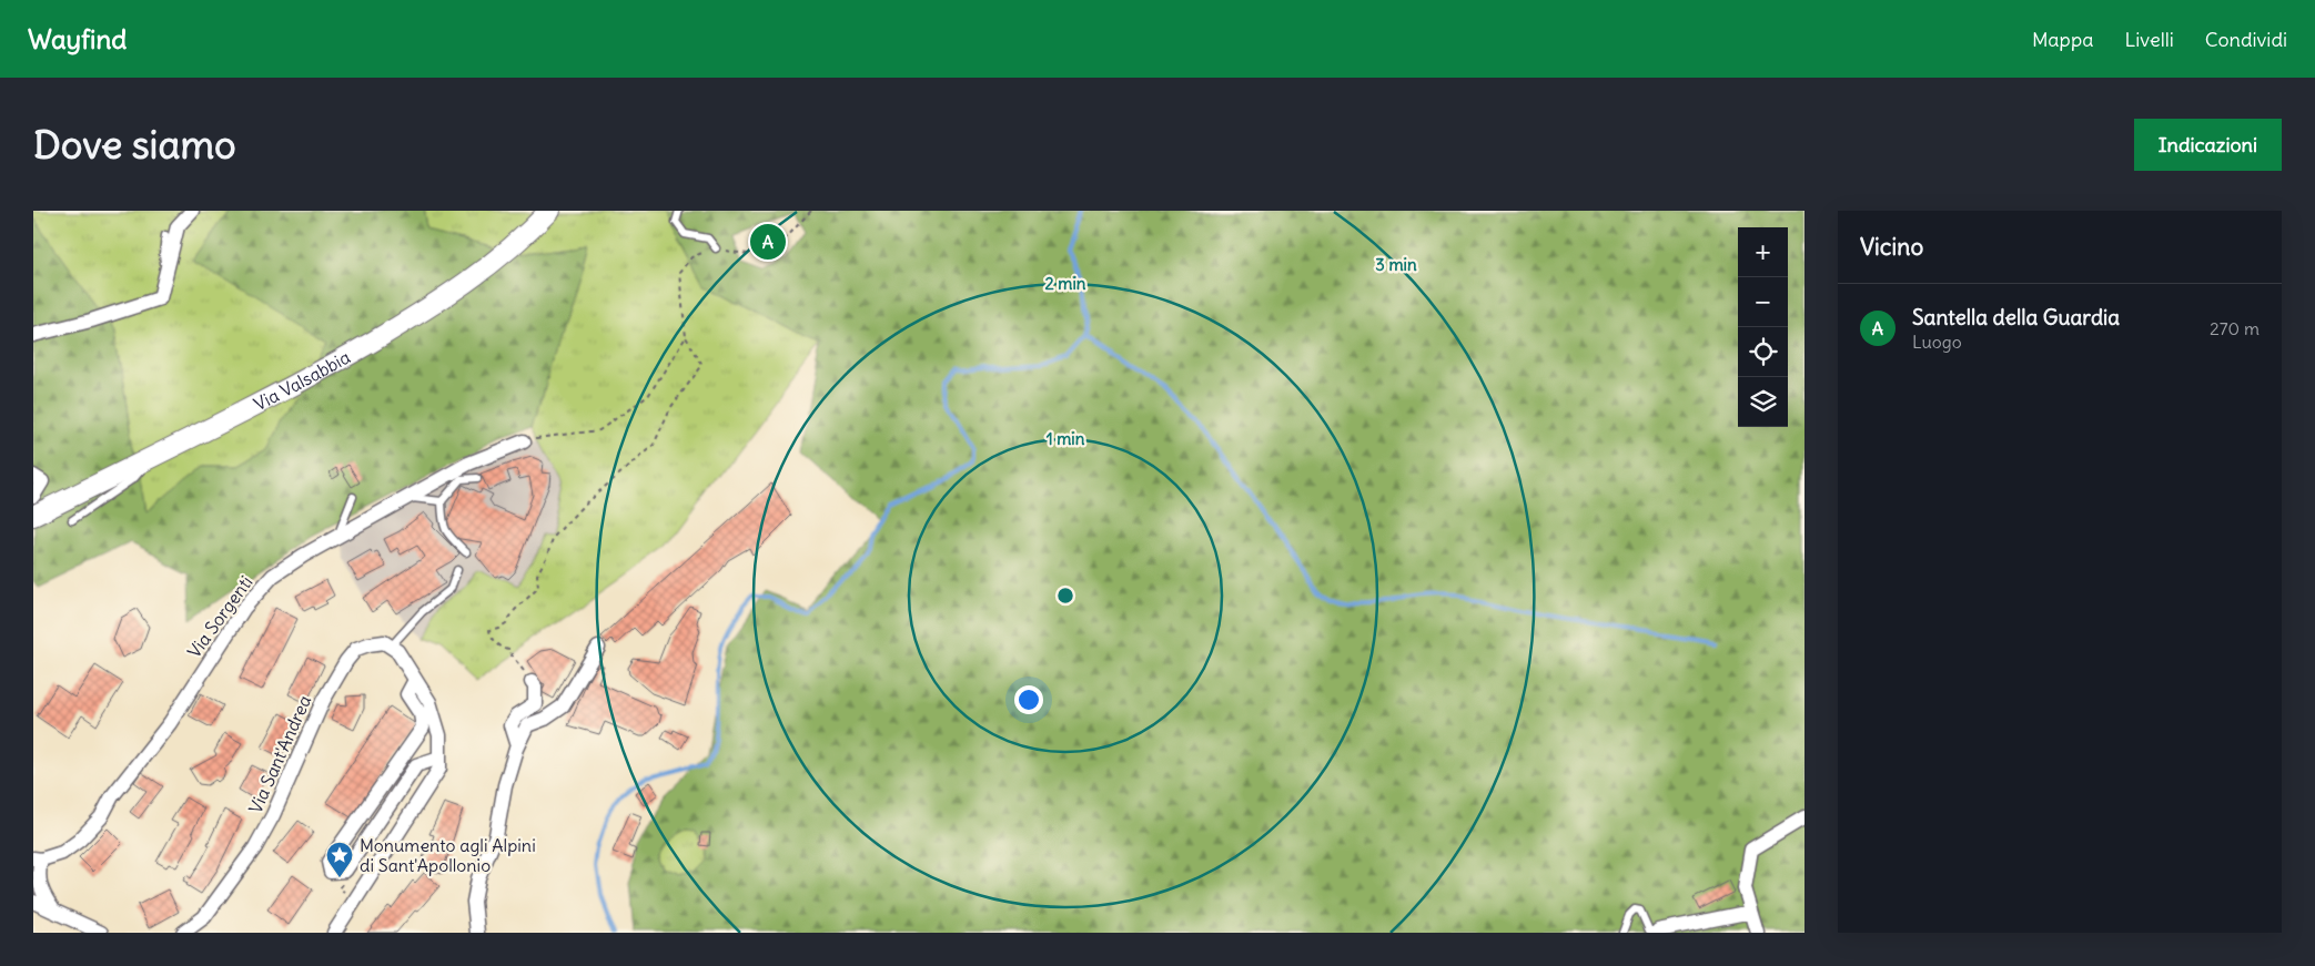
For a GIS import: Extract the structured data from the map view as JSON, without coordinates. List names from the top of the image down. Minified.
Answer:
{"streets":{"main road":["Via Valsabbia"],"street":["Via Sorgenti","Via Sant'Andrea"]},"places":{"place":["Monumento agli Alpini di Sant'Apollonio"]},"page":{"header":"Wayfind","nav":["Mappa","Livelli","Condividi"],"buttons":"Indicazioni","title":"Dove siamo","heading":"Vicino","pins":"A","map_buttons":["+","−"],"list":[{"mark":"A","name":"Santella della Guardia","note":"Luogo","value":"270 m"}]},"rings":["3 min","2 min","1 min"]}
